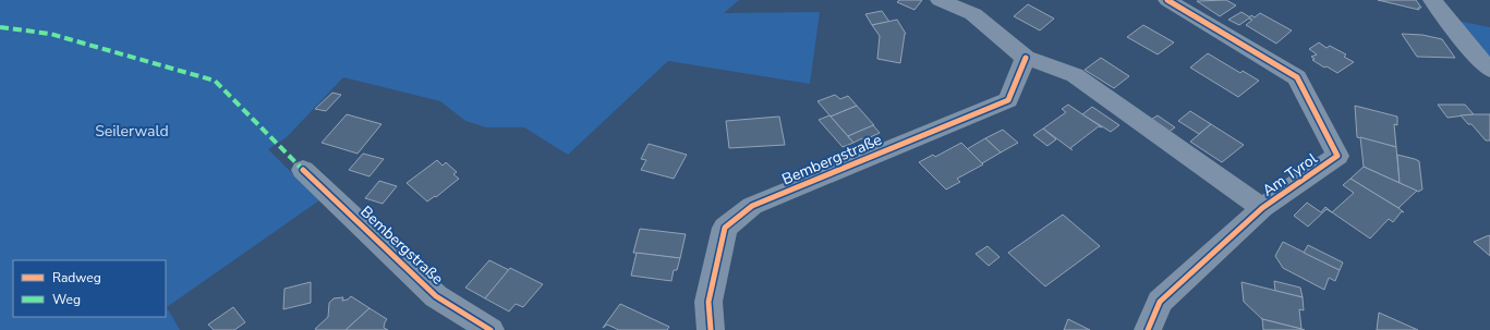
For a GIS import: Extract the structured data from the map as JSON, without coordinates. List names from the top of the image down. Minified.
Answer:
{"streets":{"street":["Bembergstraße","Am Tyrol"]},"parks":["Seilerwald"],"legend":["Radweg","Weg"]}
